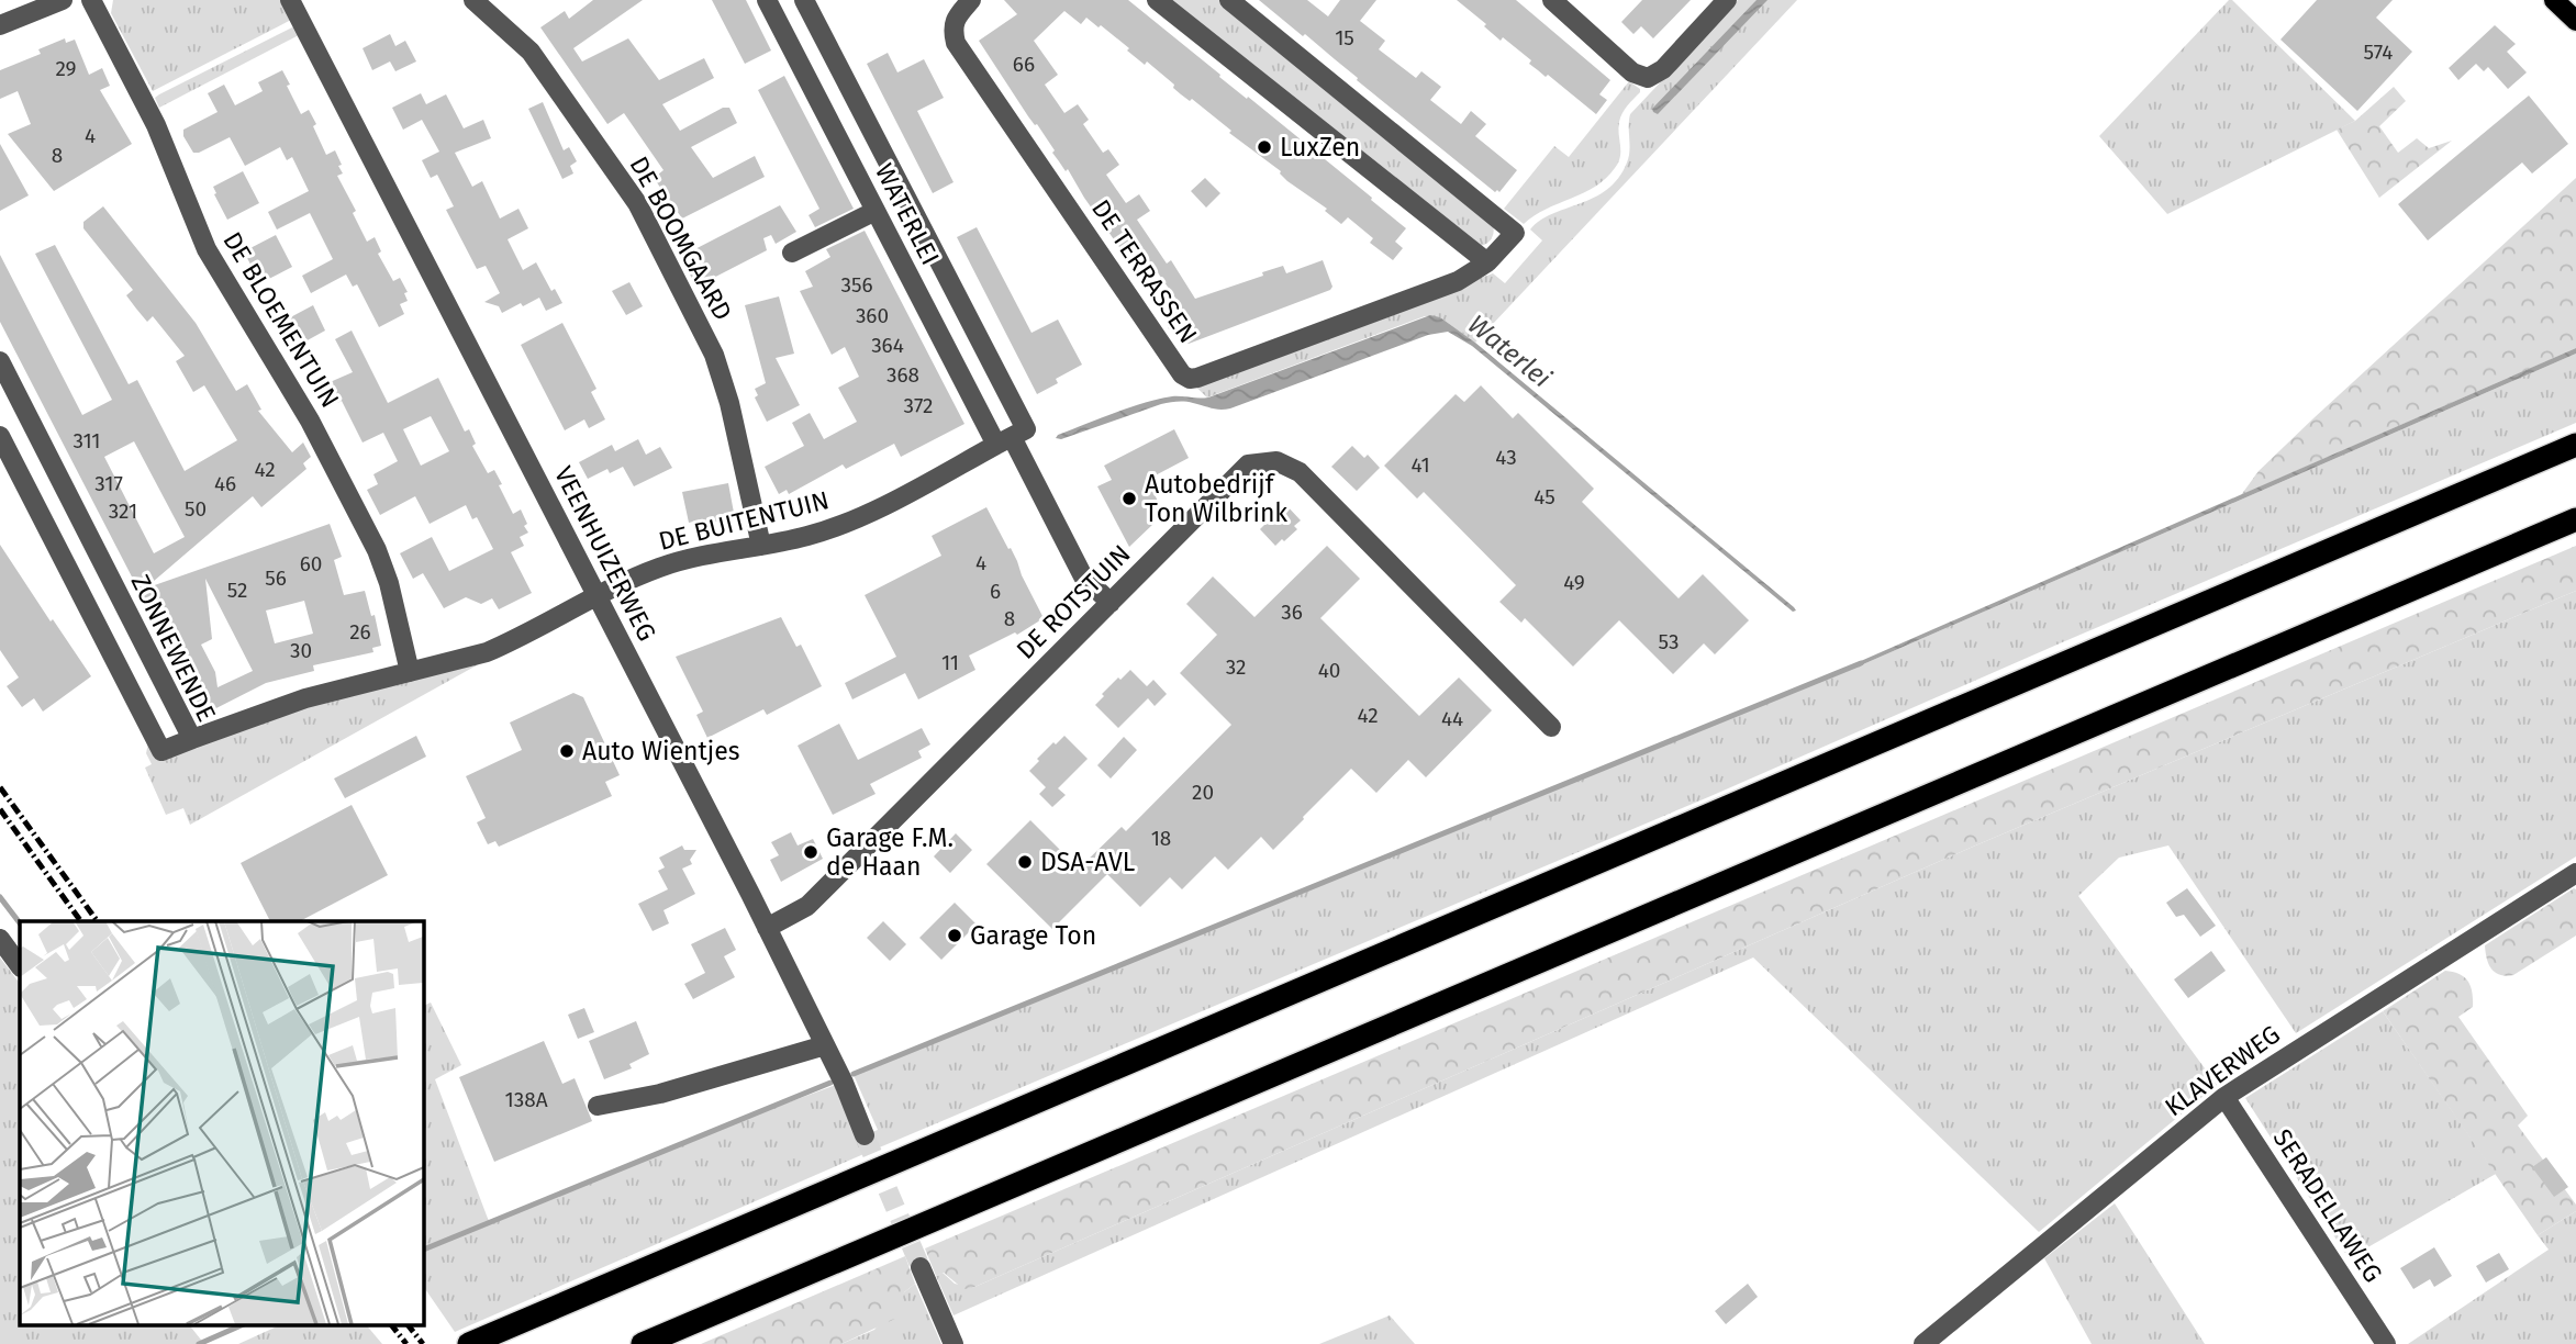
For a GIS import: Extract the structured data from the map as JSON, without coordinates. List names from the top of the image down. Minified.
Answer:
{"streets":{"street":["WATERLEI","DE BOOMGAARD","DE TERRASSEN","DE BLOEMENTUIN","DE BUITENTUIN","VEENHUIZERWEG","DE ROTSTUIN","ZONNEWENDE","KLAVERWEG","SERADELLAWEG"]},"crossings":[["WATERLEI","DE BUITENTUIN"],["DE BOOMGAARD","DE BUITENTUIN"],["DE BLOEMENTUIN","DE BUITENTUIN"],["DE BUITENTUIN","VEENHUIZERWEG"],["DE BUITENTUIN","ZONNEWENDE"],["VEENHUIZERWEG","DE ROTSTUIN"],["KLAVERWEG","SERADELLAWEG"]],"water":["Waterlei"],"places":["LuxZen","Autobedrijf Ton Wilbrink","Auto Wientjes","Garage F.M. de Haan","DSA-AVL","Garage Ton"],"house_numbers":["15","574","66","29","4","8","356","360","364","368","372","311","43","41","42","317","46","45","50","321","4","60","56","49","52","6","36","8","26","53","30","11","32","40","42","44","20","18","138A"]}
